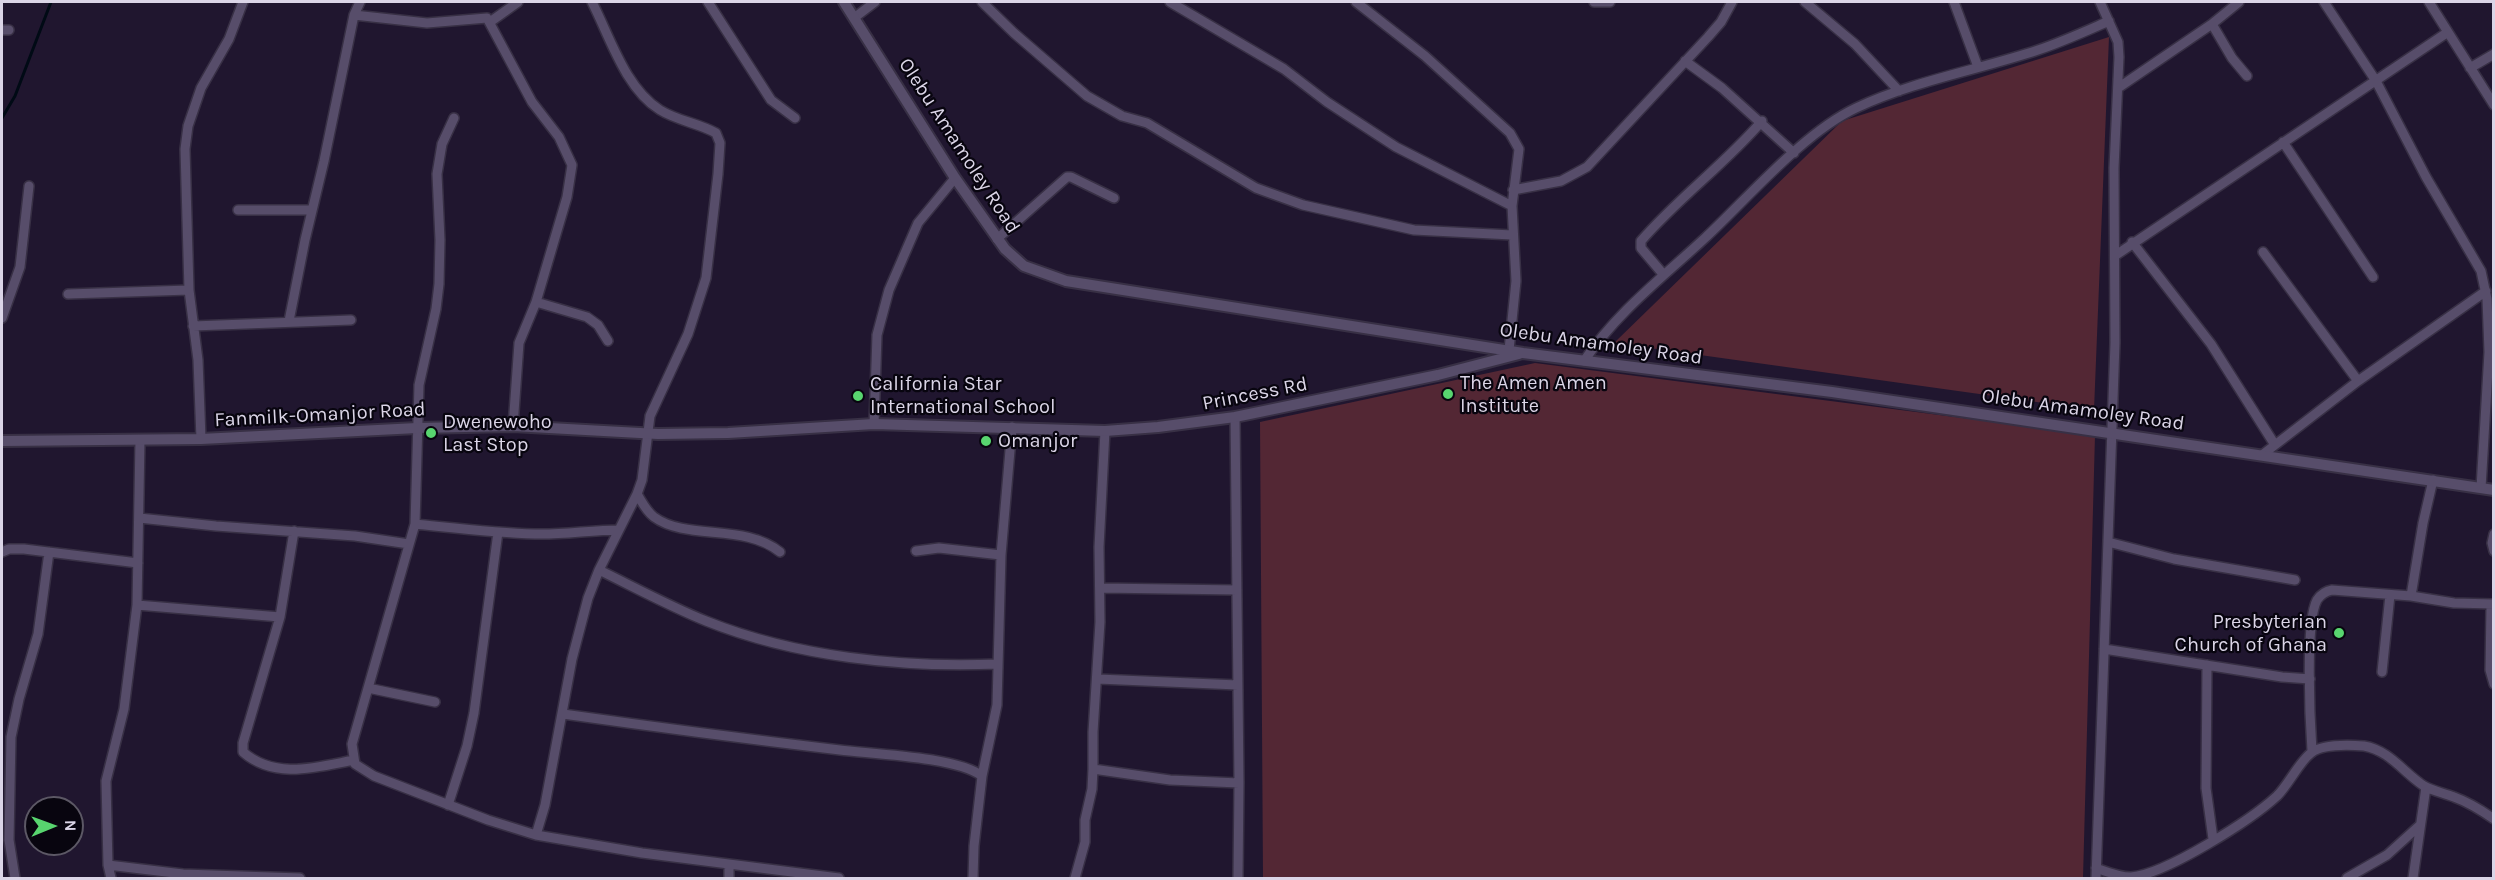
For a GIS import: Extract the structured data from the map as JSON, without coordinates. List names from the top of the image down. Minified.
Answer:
{"streets":{"street":["Olebu Amamoley Road","Princess Rd","Fanmilk-Omanjor Road"]},"crossings":[["Olebu Amamoley Road","Princess Rd"],["Princess Rd","Fanmilk-Omanjor Road"]],"places":["The Amen Amen Institute","California Star International School","Dwenewoho Last Stop","Omanjor","Presbyterian Church of Ghana"],"north":"right"}
